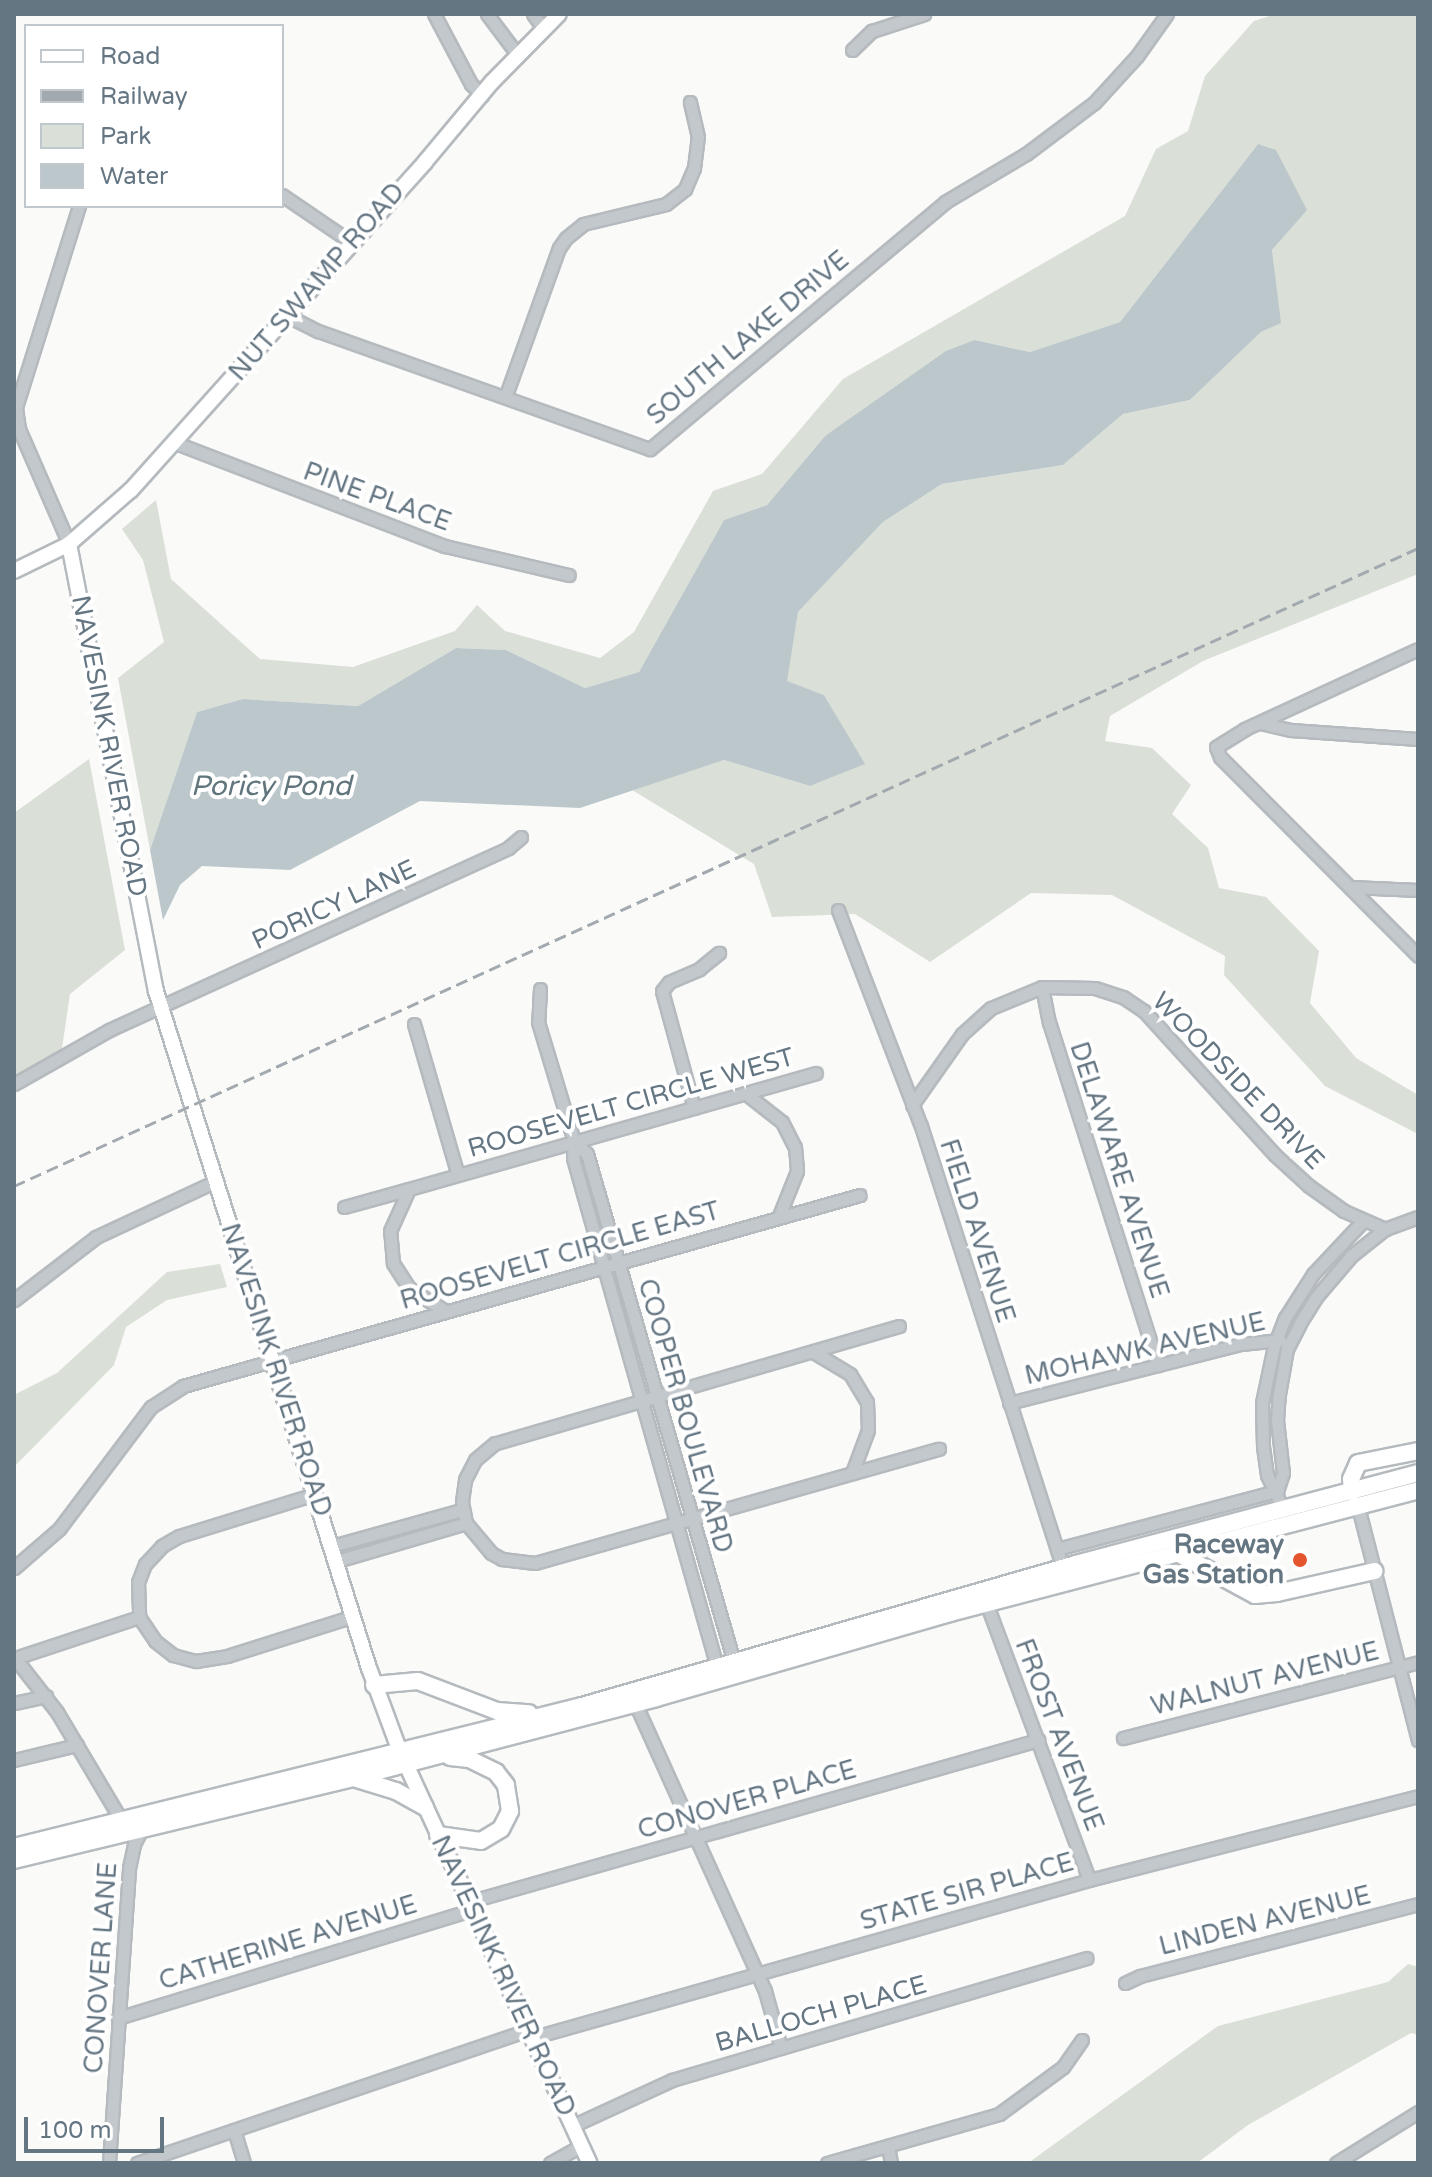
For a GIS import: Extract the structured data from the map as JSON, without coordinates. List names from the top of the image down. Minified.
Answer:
{"streets":{"main road":["NUT SWAMP ROAD","NAVESINK RIVER ROAD"],"street":["SOUTH LAKE DRIVE","PINE PLACE","PORICY LANE","WOODSIDE DRIVE","ROOSEVELT CIRCLE WEST","DELAWARE AVENUE","FIELD AVENUE","ROOSEVELT CIRCLE EAST","MOHAWK AVENUE","COOPER BOULEVARD","WALNUT AVENUE","FROST AVENUE","CONOVER PLACE","STATE SIR PLACE","LINDEN AVENUE","CATHERINE AVENUE","CONOVER LANE","BALLOCH PLACE"]},"crossings":[["NUT SWAMP ROAD","SOUTH LAKE DRIVE"],["NUT SWAMP ROAD","PINE PLACE"],["NUT SWAMP ROAD","NAVESINK RIVER ROAD"],["NAVESINK RIVER ROAD","PORICY LANE"],["NAVESINK RIVER ROAD","ROOSEVELT CIRCLE EAST"],["NAVESINK RIVER ROAD","CONOVER PLACE"],["NAVESINK RIVER ROAD","STATE SIR PLACE"],["NAVESINK RIVER ROAD","CATHERINE AVENUE"],["NAVESINK RIVER ROAD","BALLOCH PLACE"],["WOODSIDE DRIVE","DELAWARE AVENUE"],["WOODSIDE DRIVE","FIELD AVENUE"],["ROOSEVELT CIRCLE WEST","COOPER BOULEVARD"],["DELAWARE AVENUE","MOHAWK AVENUE"],["FIELD AVENUE","MOHAWK AVENUE"],["ROOSEVELT CIRCLE EAST","COOPER BOULEVARD"],["FROST AVENUE","CONOVER PLACE"],["FROST AVENUE","STATE SIR PLACE"],["CONOVER PLACE","CATHERINE AVENUE"],["CATHERINE AVENUE","CONOVER LANE"]],"water":["Poricy Pond"],"places":["Raceway Gas Station"],"legend":["Road","Railway","Park","Water"],"scale_bar":"100 m"}
